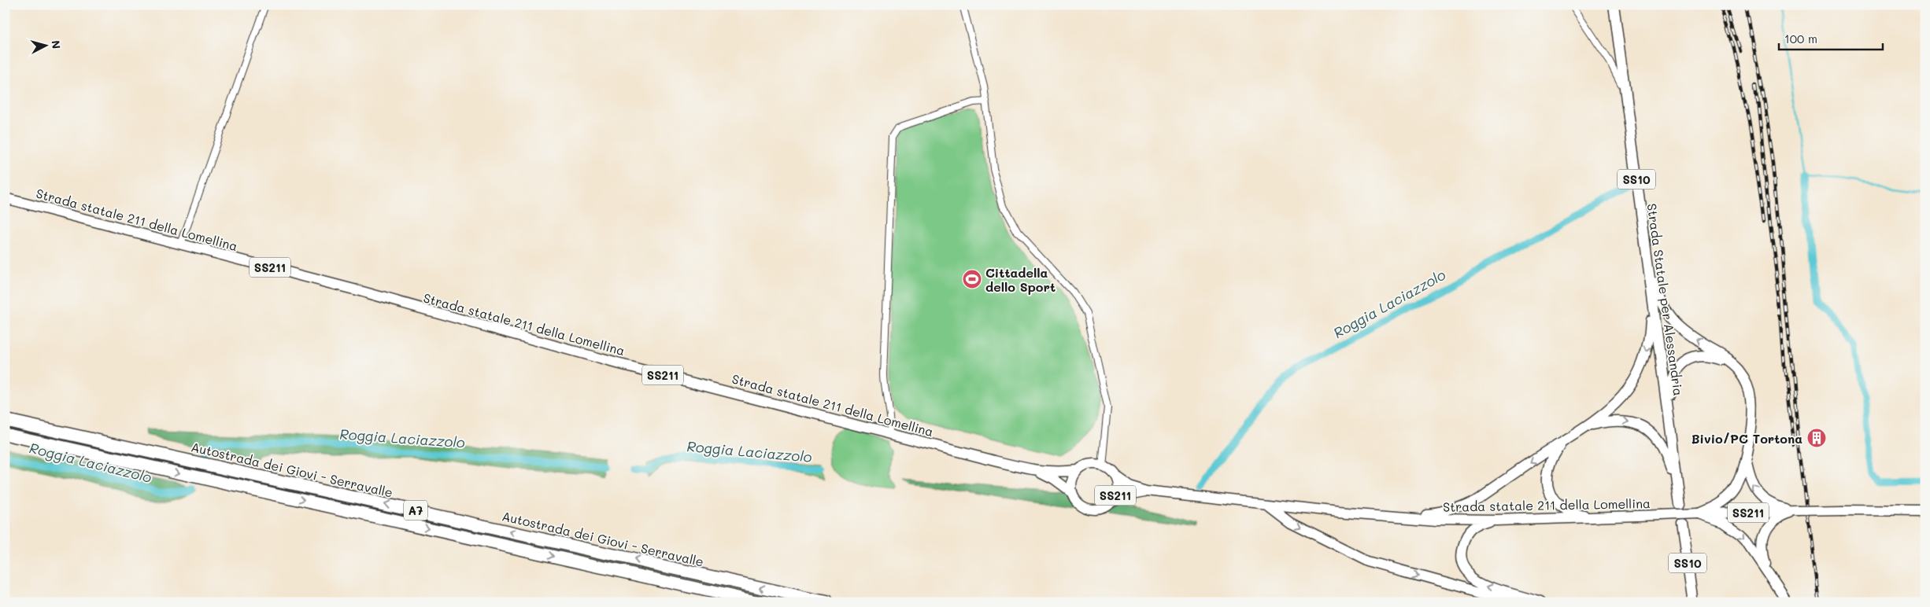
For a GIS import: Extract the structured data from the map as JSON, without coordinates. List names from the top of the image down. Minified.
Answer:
{"streets":{"highway":["Autostrada dei Giovi - Serravalle","A7"],"main road":["SS10","Strada statale 211 della Lomellina","SS211","Strada Statale per Alessandria"]},"crossings":[["Strada statale 211 della Lomellina","SS211"]],"water":["Roggia Laciazzolo"],"places":{"sports":["Cittadella dello Sport"],"building":["Bivio/PC Tortona"]},"scale_bar":"100 m","north":"right"}
